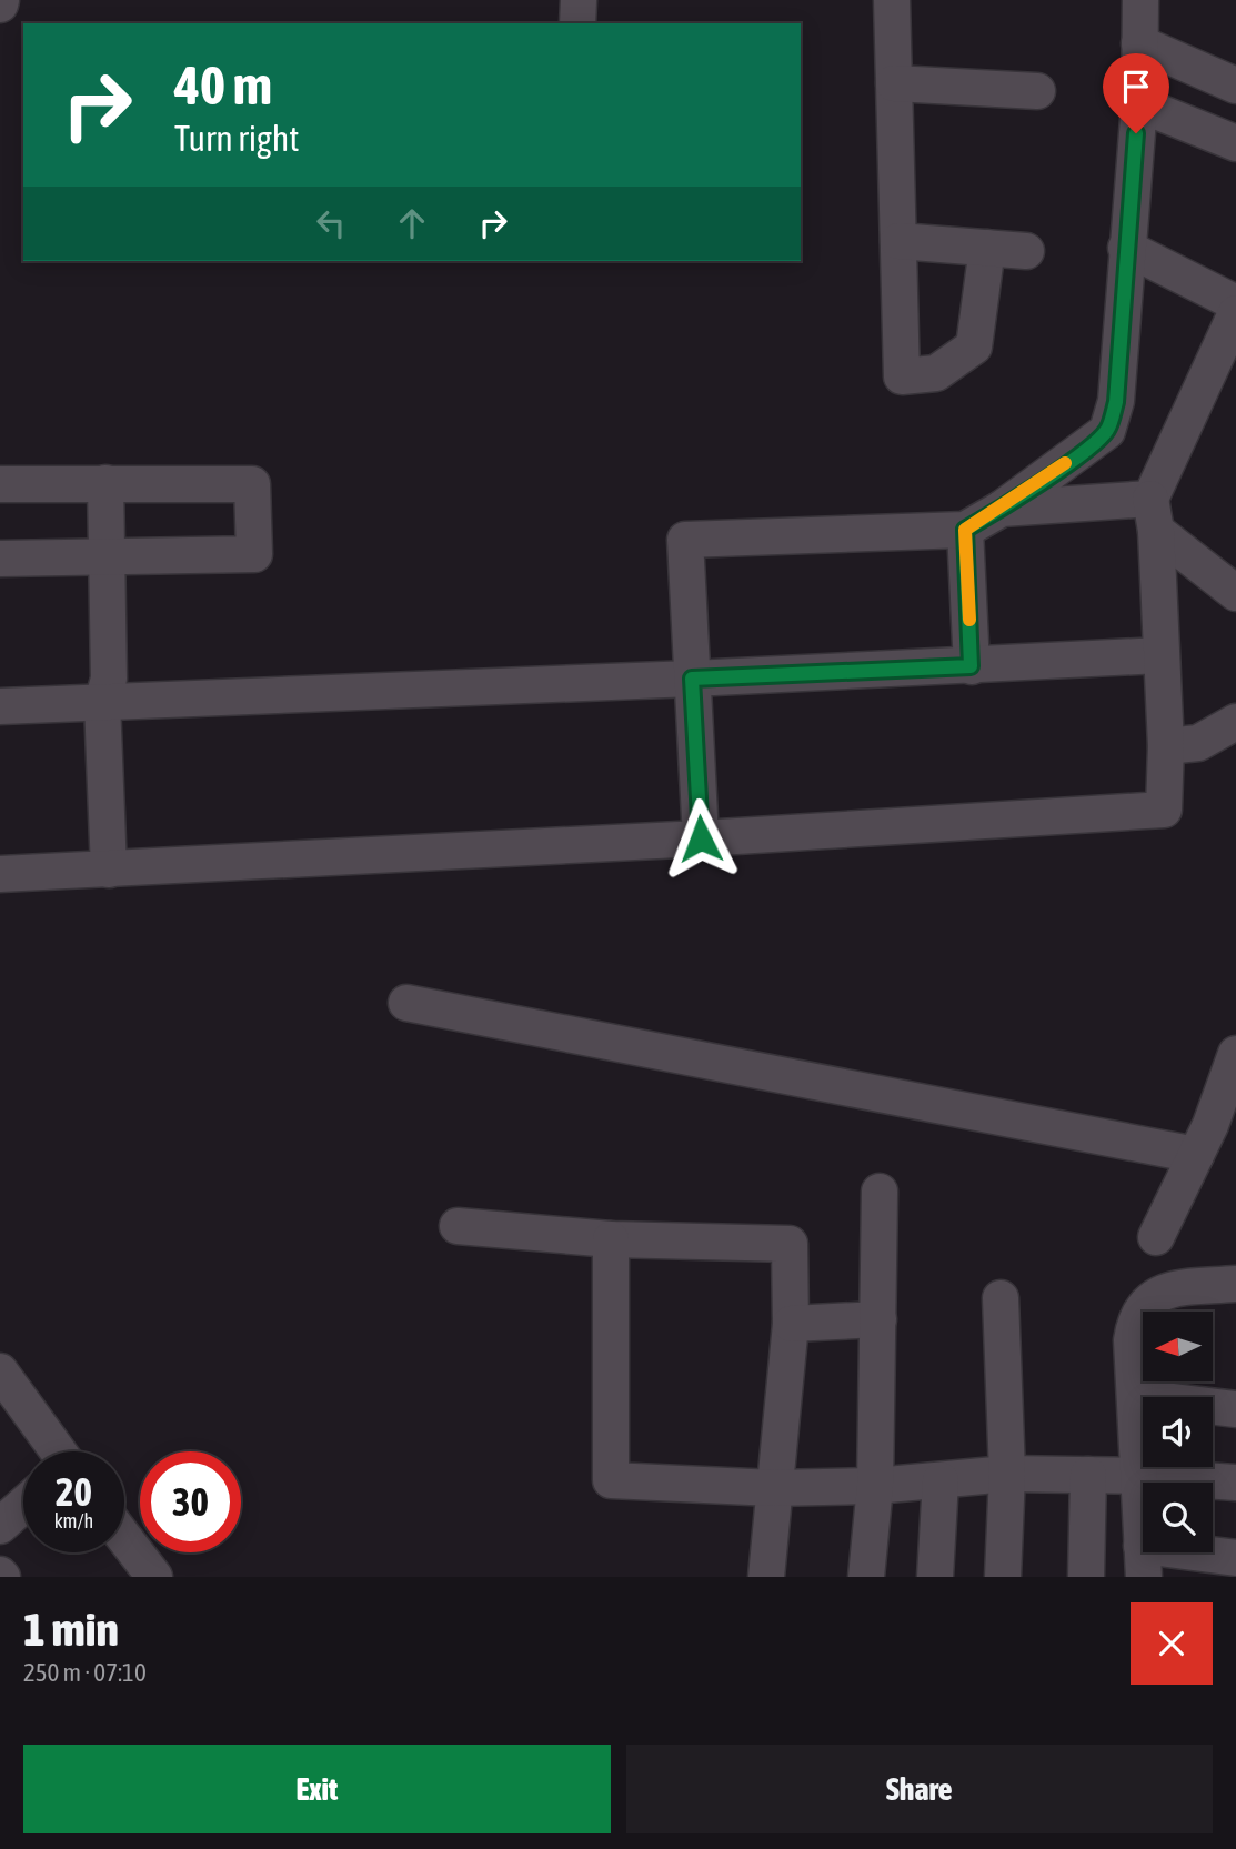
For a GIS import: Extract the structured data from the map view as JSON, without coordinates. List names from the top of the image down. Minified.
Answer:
{"north":"left","page":{"turn":["40 m","Turn right"],"speed":"20 km/h","limit":"30","heading":["1 min","250 m · 07:10"],"buttons":["Exit","Share"]}}
